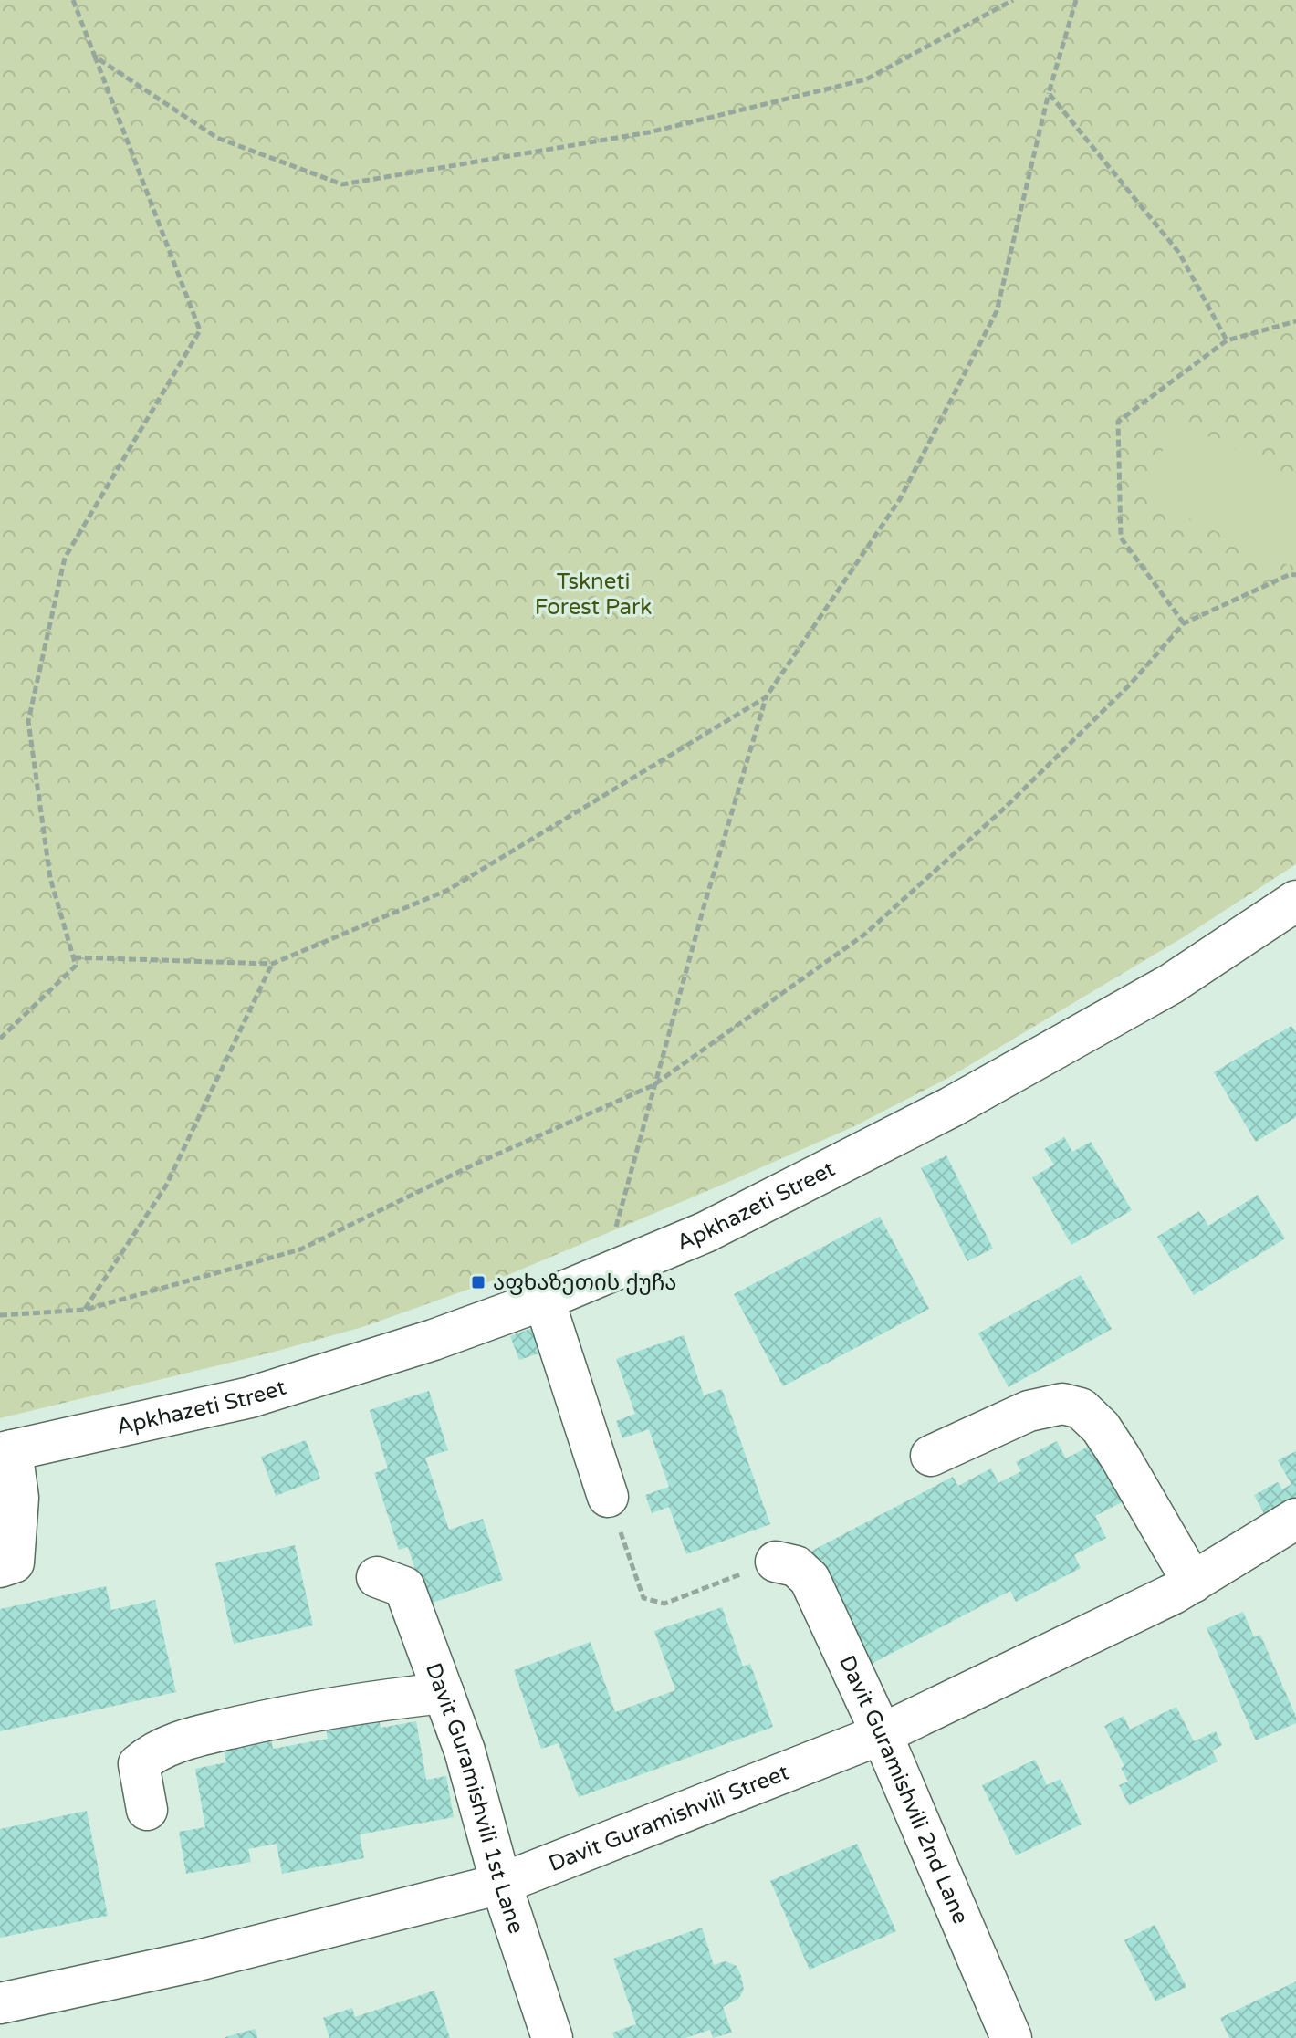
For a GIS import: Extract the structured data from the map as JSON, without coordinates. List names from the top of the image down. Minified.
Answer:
{"streets":{"street":["Apkhazeti Street","Davit Guramishvili 2nd Lane","Davit Guramishvili 1st Lane","Davit Guramishvili Street"]},"crossings":[["Davit Guramishvili 2nd Lane","Davit Guramishvili Street"],["Davit Guramishvili 1st Lane","Davit Guramishvili Street"]],"parks":["Tskneti Forest Park"],"places":{"transit":["აფხაზეთის ქუჩა"]}}
